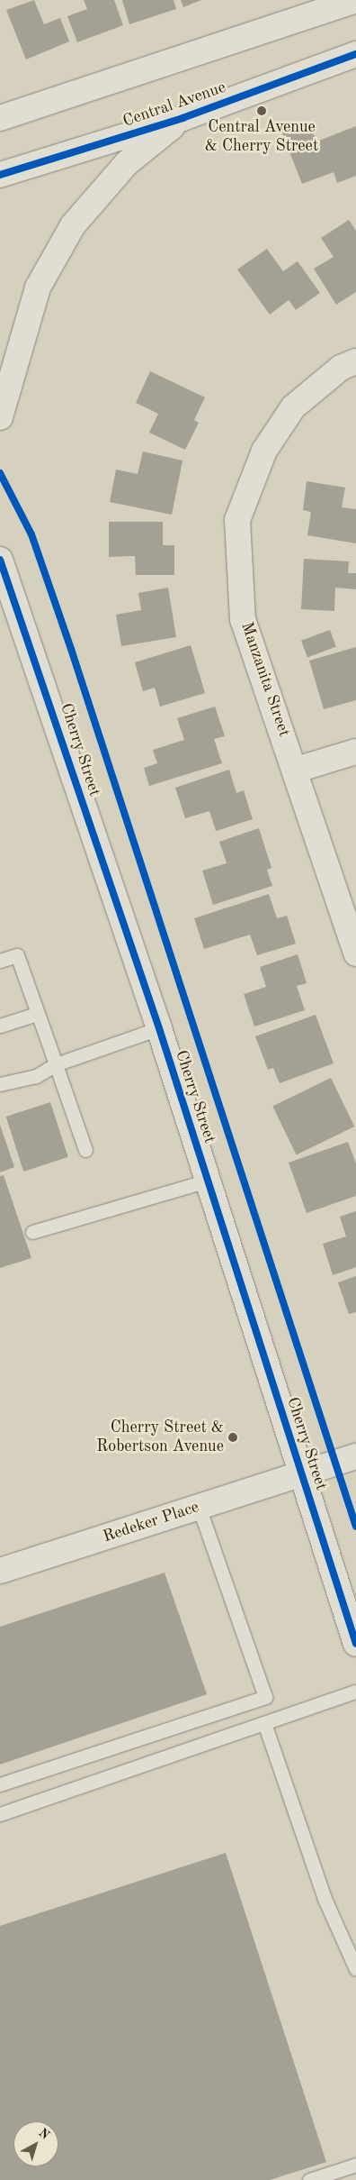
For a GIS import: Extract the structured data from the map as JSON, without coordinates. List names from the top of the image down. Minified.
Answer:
{"streets":{"street":["Central Avenue","Manzanita Street","Cherry Street","Redeker Place"]},"crossings":[["Cherry Street","Redeker Place"]],"places":["Central Avenue & Cherry Street","Cherry Street & Robertson Avenue"],"north":"top right"}
